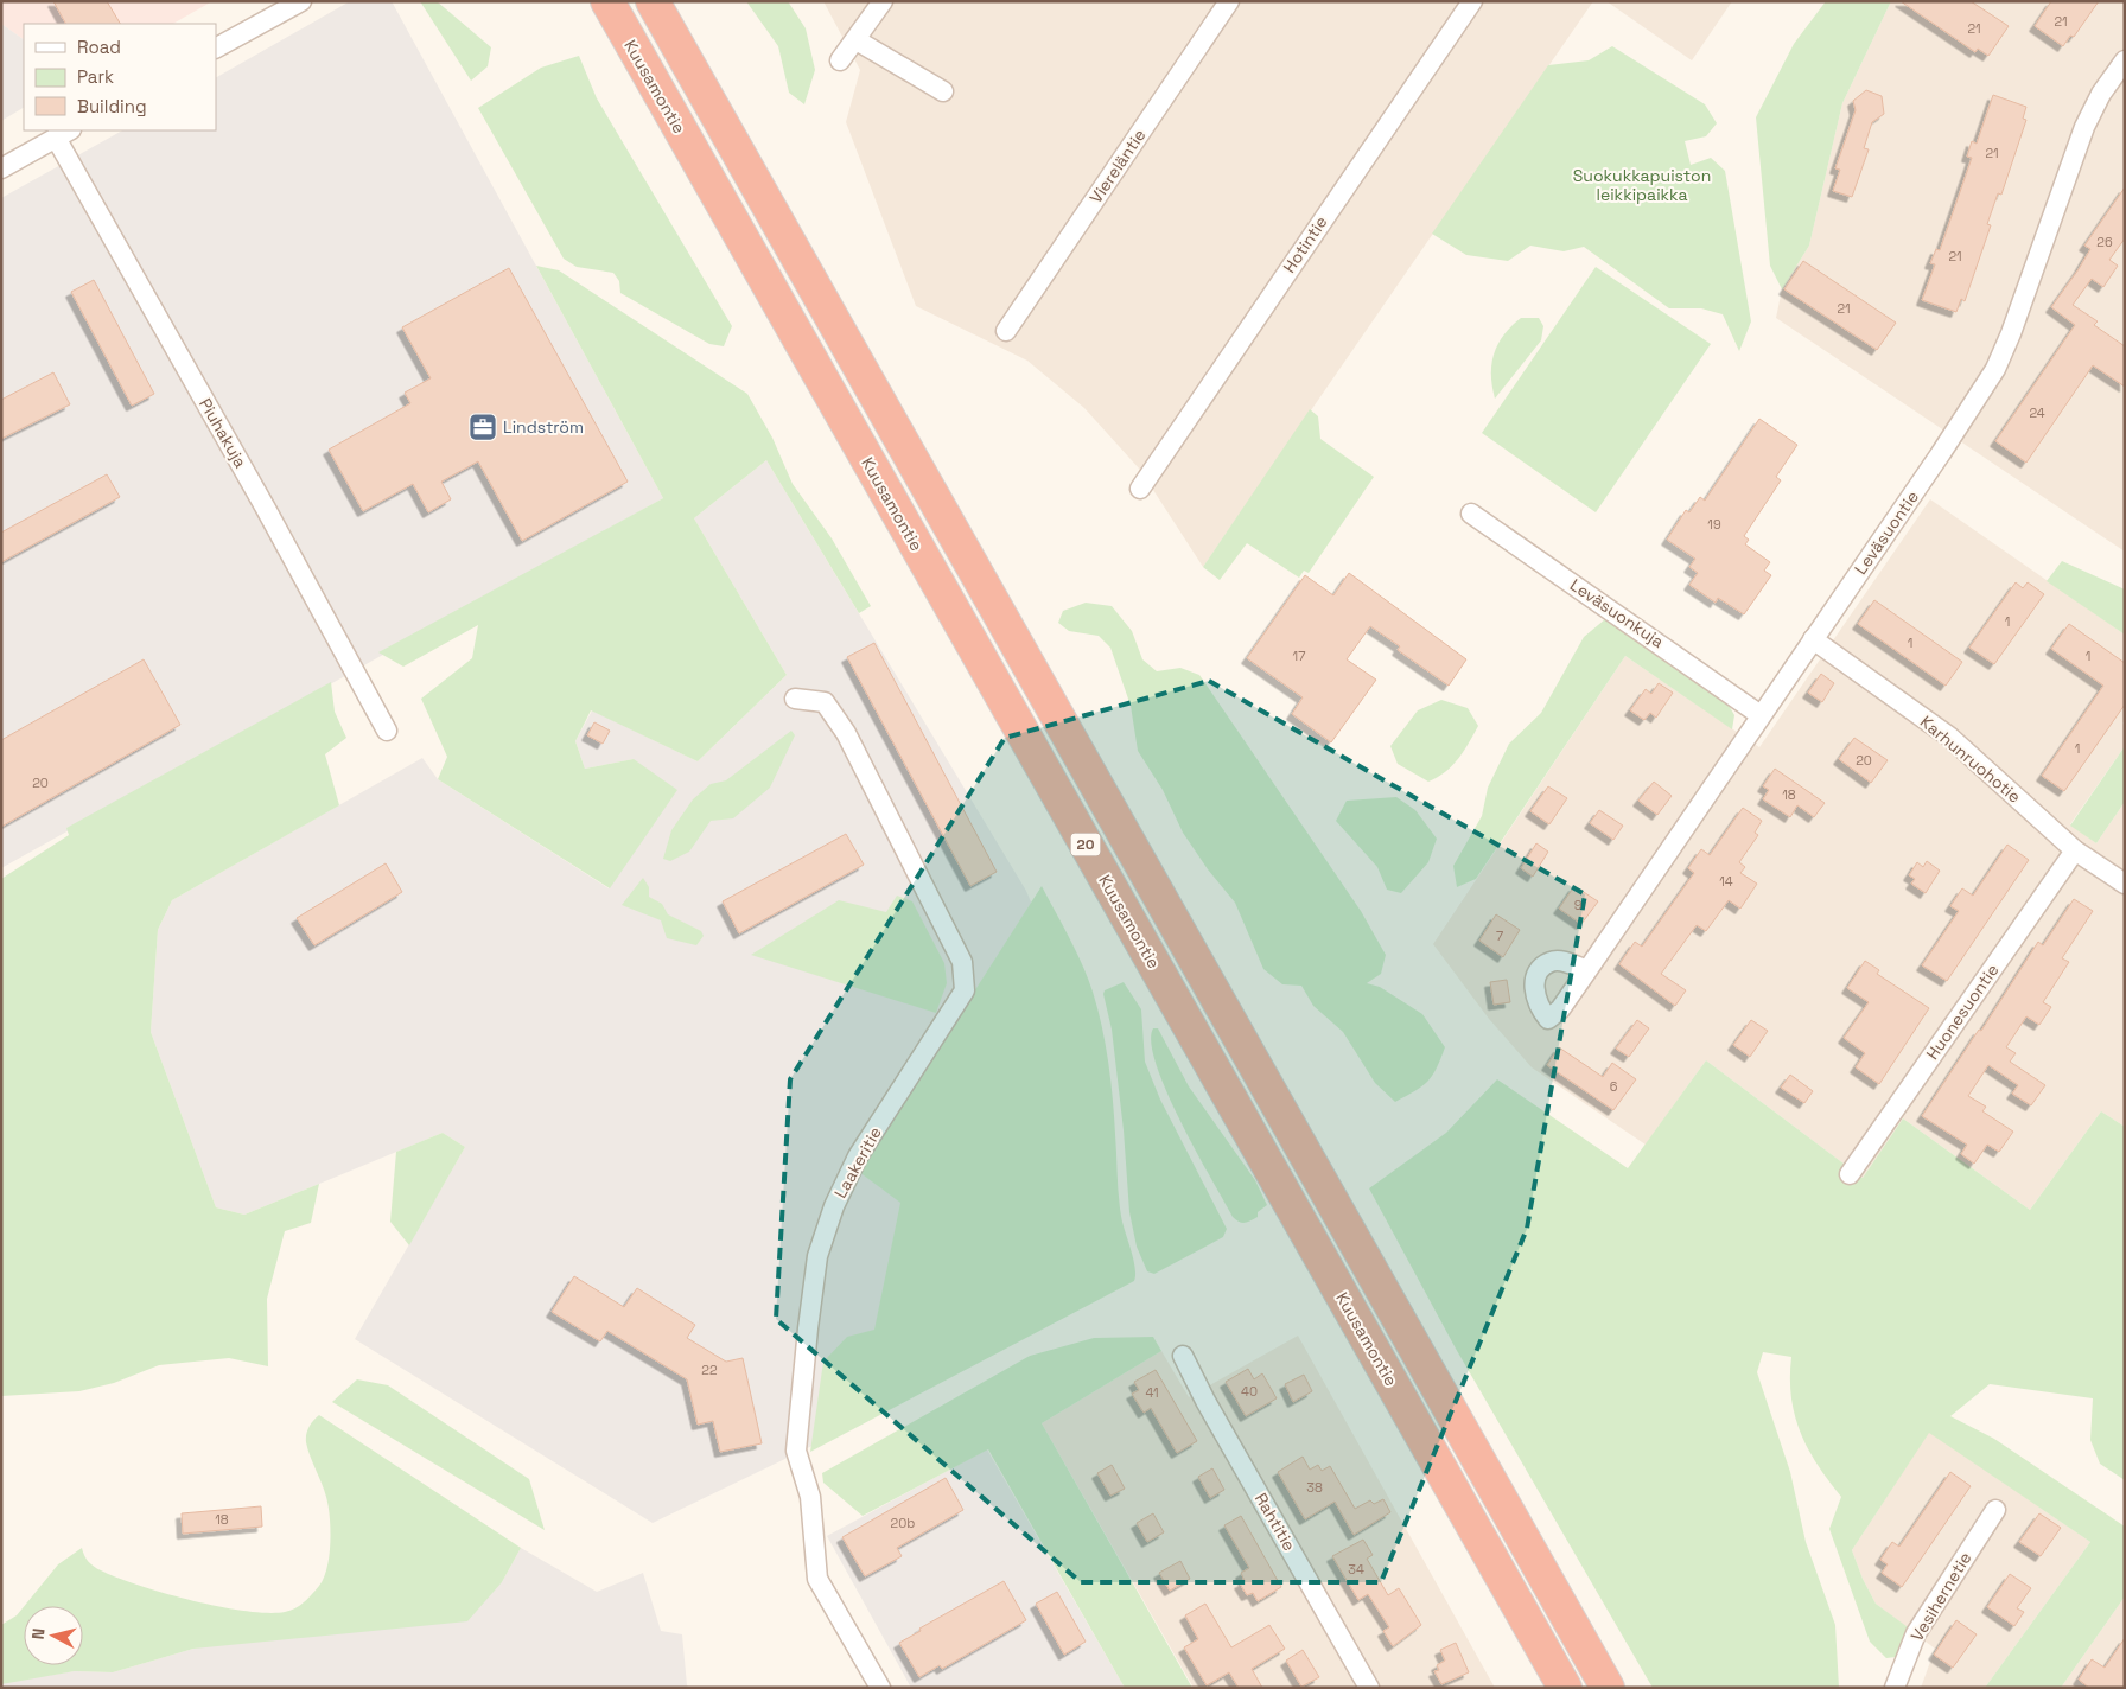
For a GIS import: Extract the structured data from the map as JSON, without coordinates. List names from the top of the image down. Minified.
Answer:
{"streets":{"highway":["Kuusamontie","20"],"street":["Viereläntie","Hotintie","Piuhakuja","Leväsuontie","Leväsuonkuja","Karhunruohotie","Huonesuontie","Laakeritie","Rahtitie","Vesihernetie"]},"crossings":[["Leväsuontie","Leväsuonkuja"],["Leväsuontie","Karhunruohotie"],["Karhunruohotie","Huonesuontie"]],"parks":["Suokukkapuiston leikkipaikka"],"places":{"office":["Lindström"]},"house_numbers":["21","21","21","26","21","21","24","19","1","1","17","1","1","20","20","18","14","9","7","6","22","40","41","38","18","20b","34"],"legend":["Road","Park","Building"],"north":"left"}
